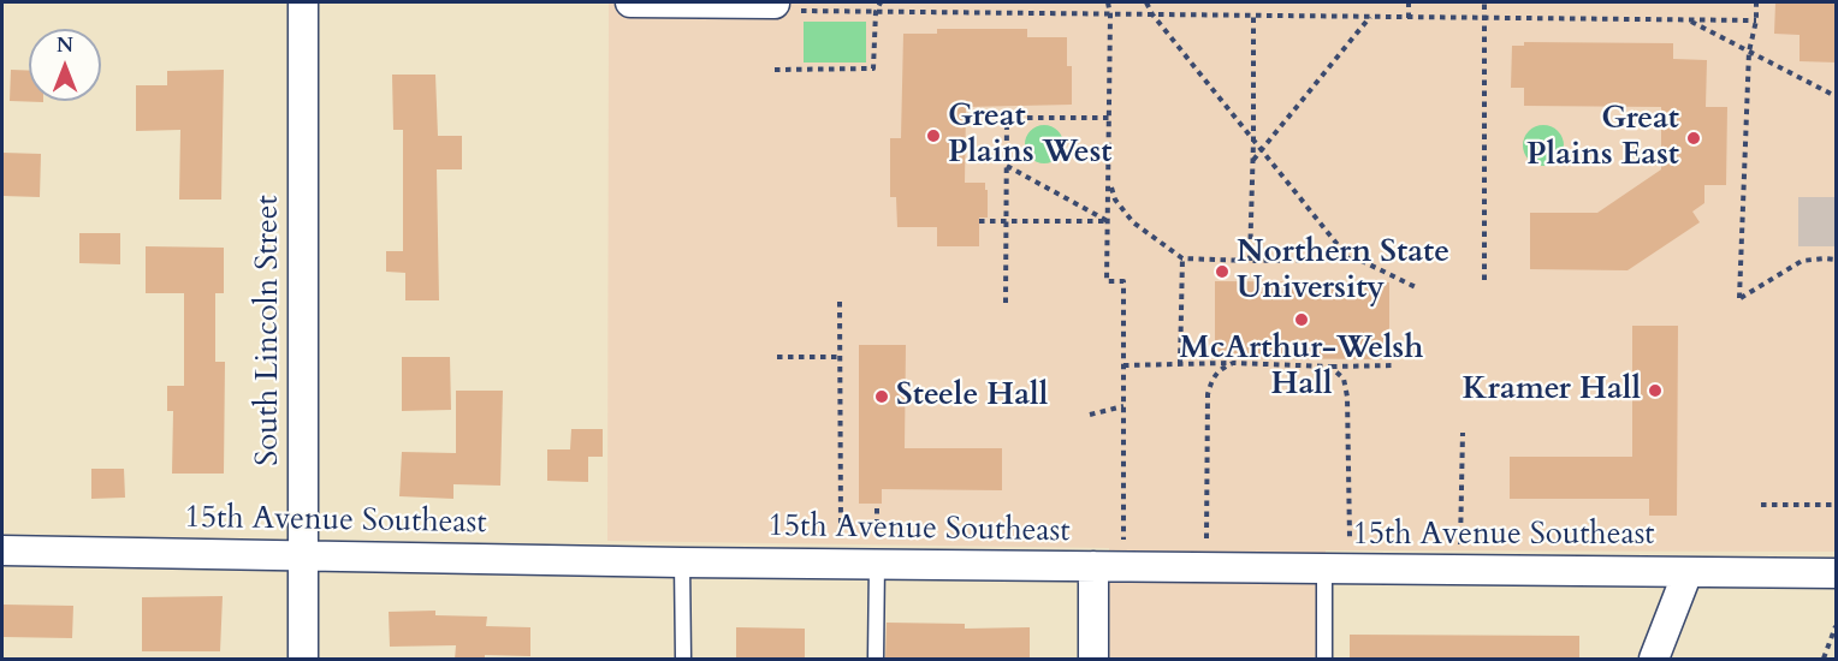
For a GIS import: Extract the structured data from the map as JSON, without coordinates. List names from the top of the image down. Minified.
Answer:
{"streets":{"street":["South Lincoln Street","15th Avenue Southeast"]},"crossings":[["South Lincoln Street","15th Avenue Southeast"]],"places":["Great Plains West","Great Plains East","Northern State University","McArthur-Welsh Hall","Kramer Hall","Steele Hall"],"north":"top"}
